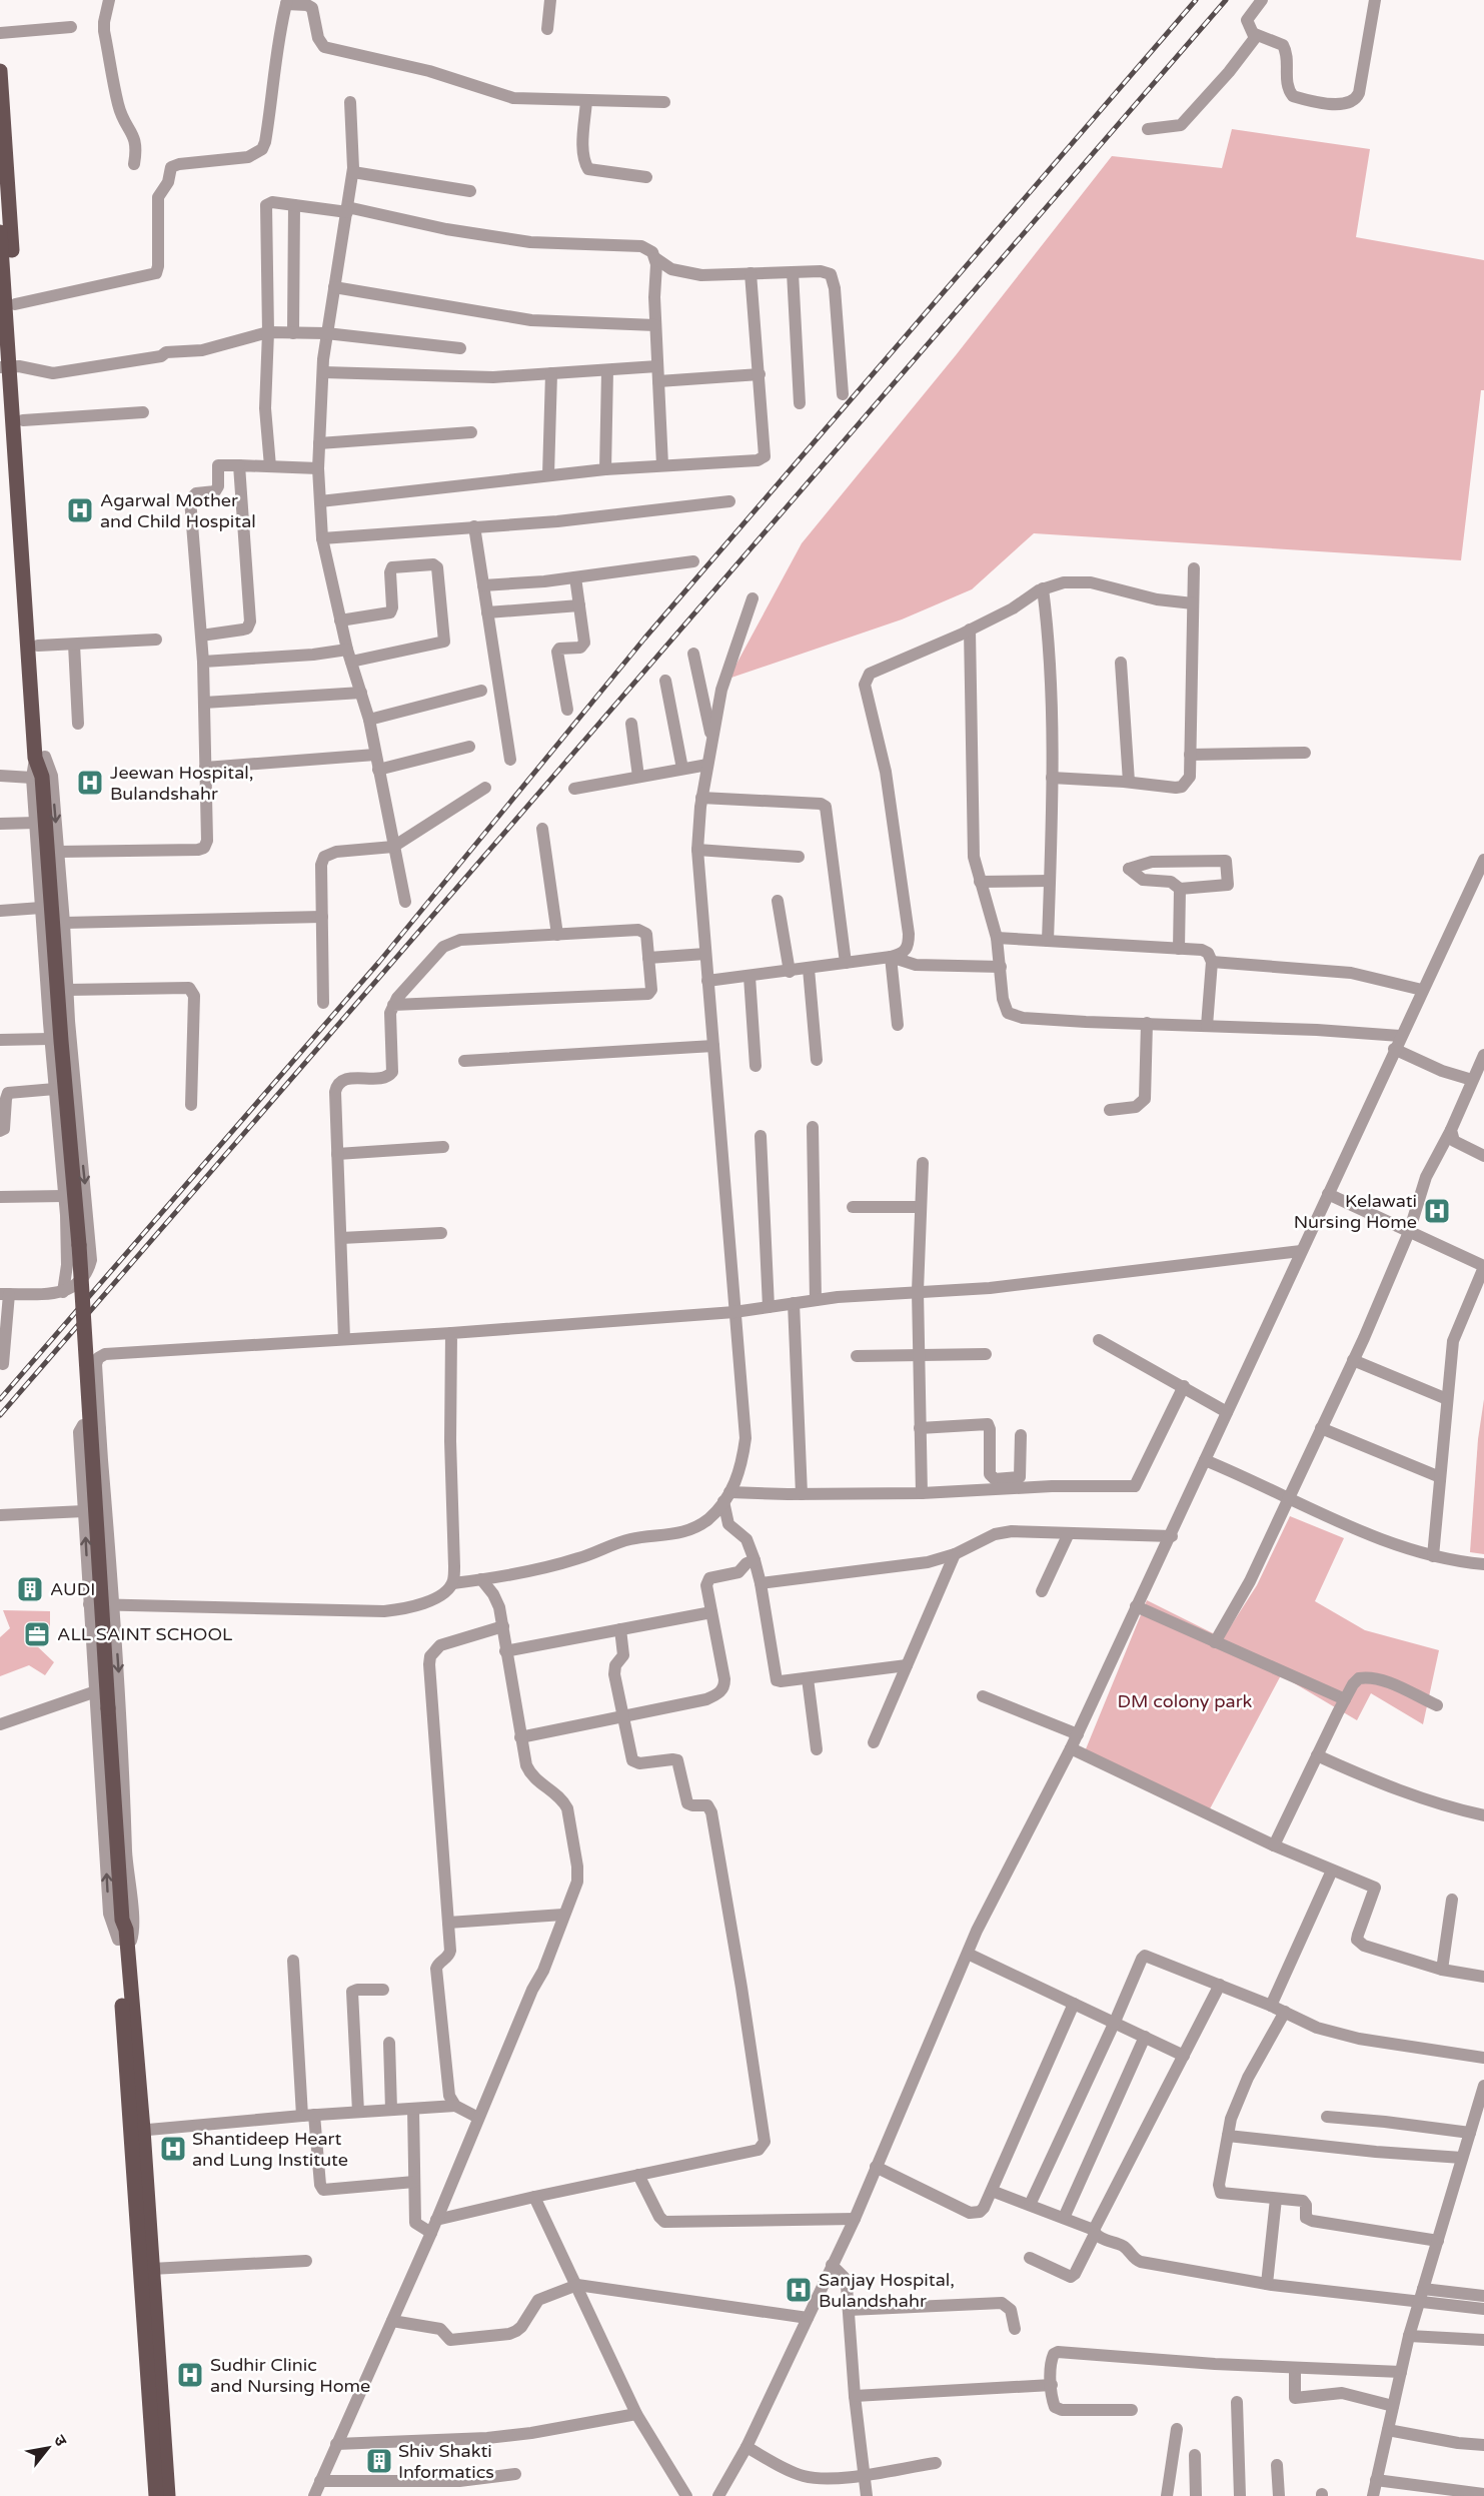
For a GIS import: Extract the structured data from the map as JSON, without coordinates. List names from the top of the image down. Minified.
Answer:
{"parks":["DM colony park"],"places":{"hospital":["Agarwal Mother and Child Hospital","Jeewan Hospital, Bulandshahr","Kelawati Nursing Home","Shantideep Heart and Lung Institute","Sanjay Hospital, Bulandshahr","Sudhir Clinic and Nursing Home"],"building":["AUDI","Shiv Shakti Informatics"],"office":["ALL SAINT SCHOOL"]},"north":"top right"}
